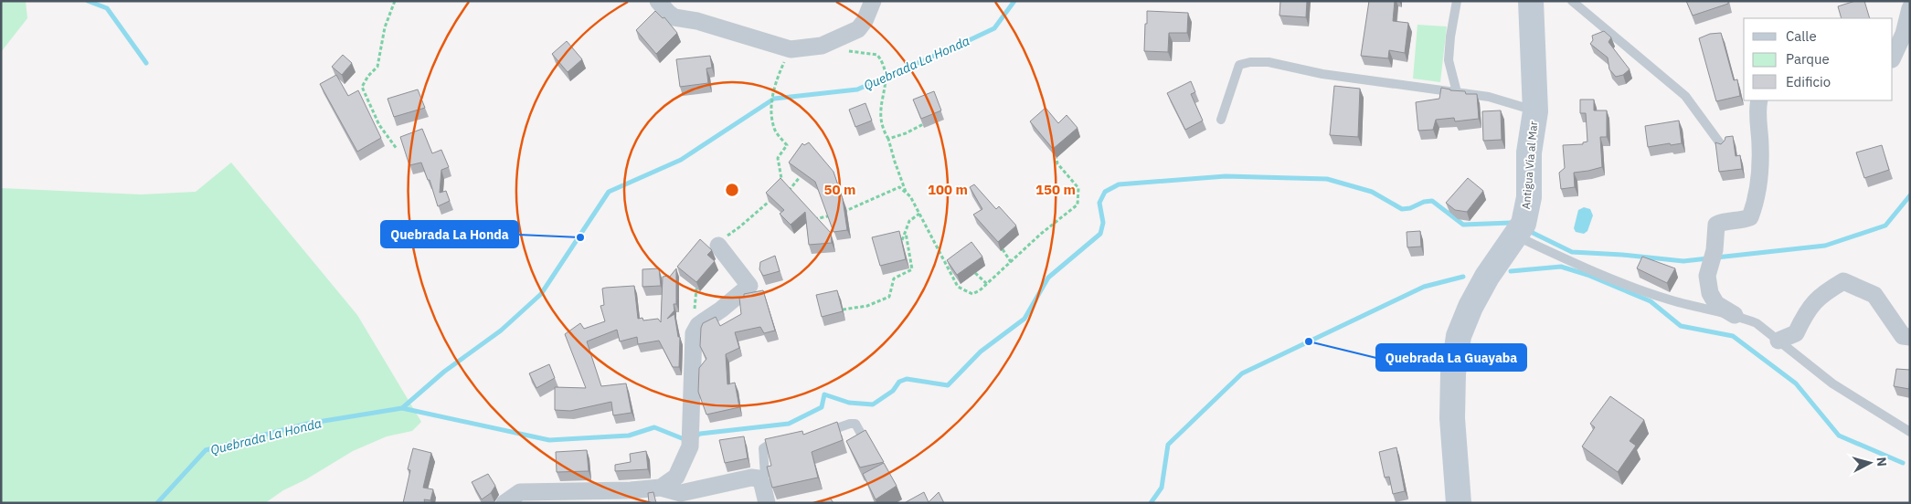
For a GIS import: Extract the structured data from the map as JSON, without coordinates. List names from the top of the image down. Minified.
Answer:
{"streets":{"main road":["Antigua Vía al Mar"]},"water":["Quebrada La Honda"],"places":["Quebrada La Honda","Quebrada La Guayaba"],"legend":["Calle","Parque","Edificio"],"north":"right","rings":["50 m","100 m","150 m"]}
